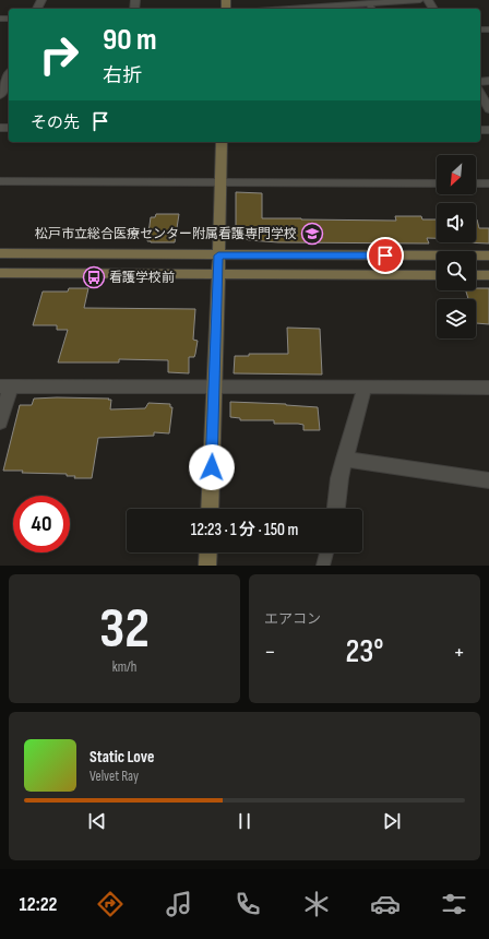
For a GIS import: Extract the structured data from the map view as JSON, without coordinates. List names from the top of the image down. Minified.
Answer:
{"places":{"school or university":["松戸市立総合医療センター附属看護専門学校"],"bus stop":["看護学校前"]},"north":"bottom left","page":{"turn":["90 m","右折"],"then":"その先","limit":"40","trip":"12:23 · 1 分 · 150 m","tile":[["32","km/h"],"エアコン"],"heat":["−","23°","+"],"song":["Static Love","Velvet Ray"],"tabs":"12:22"}}
